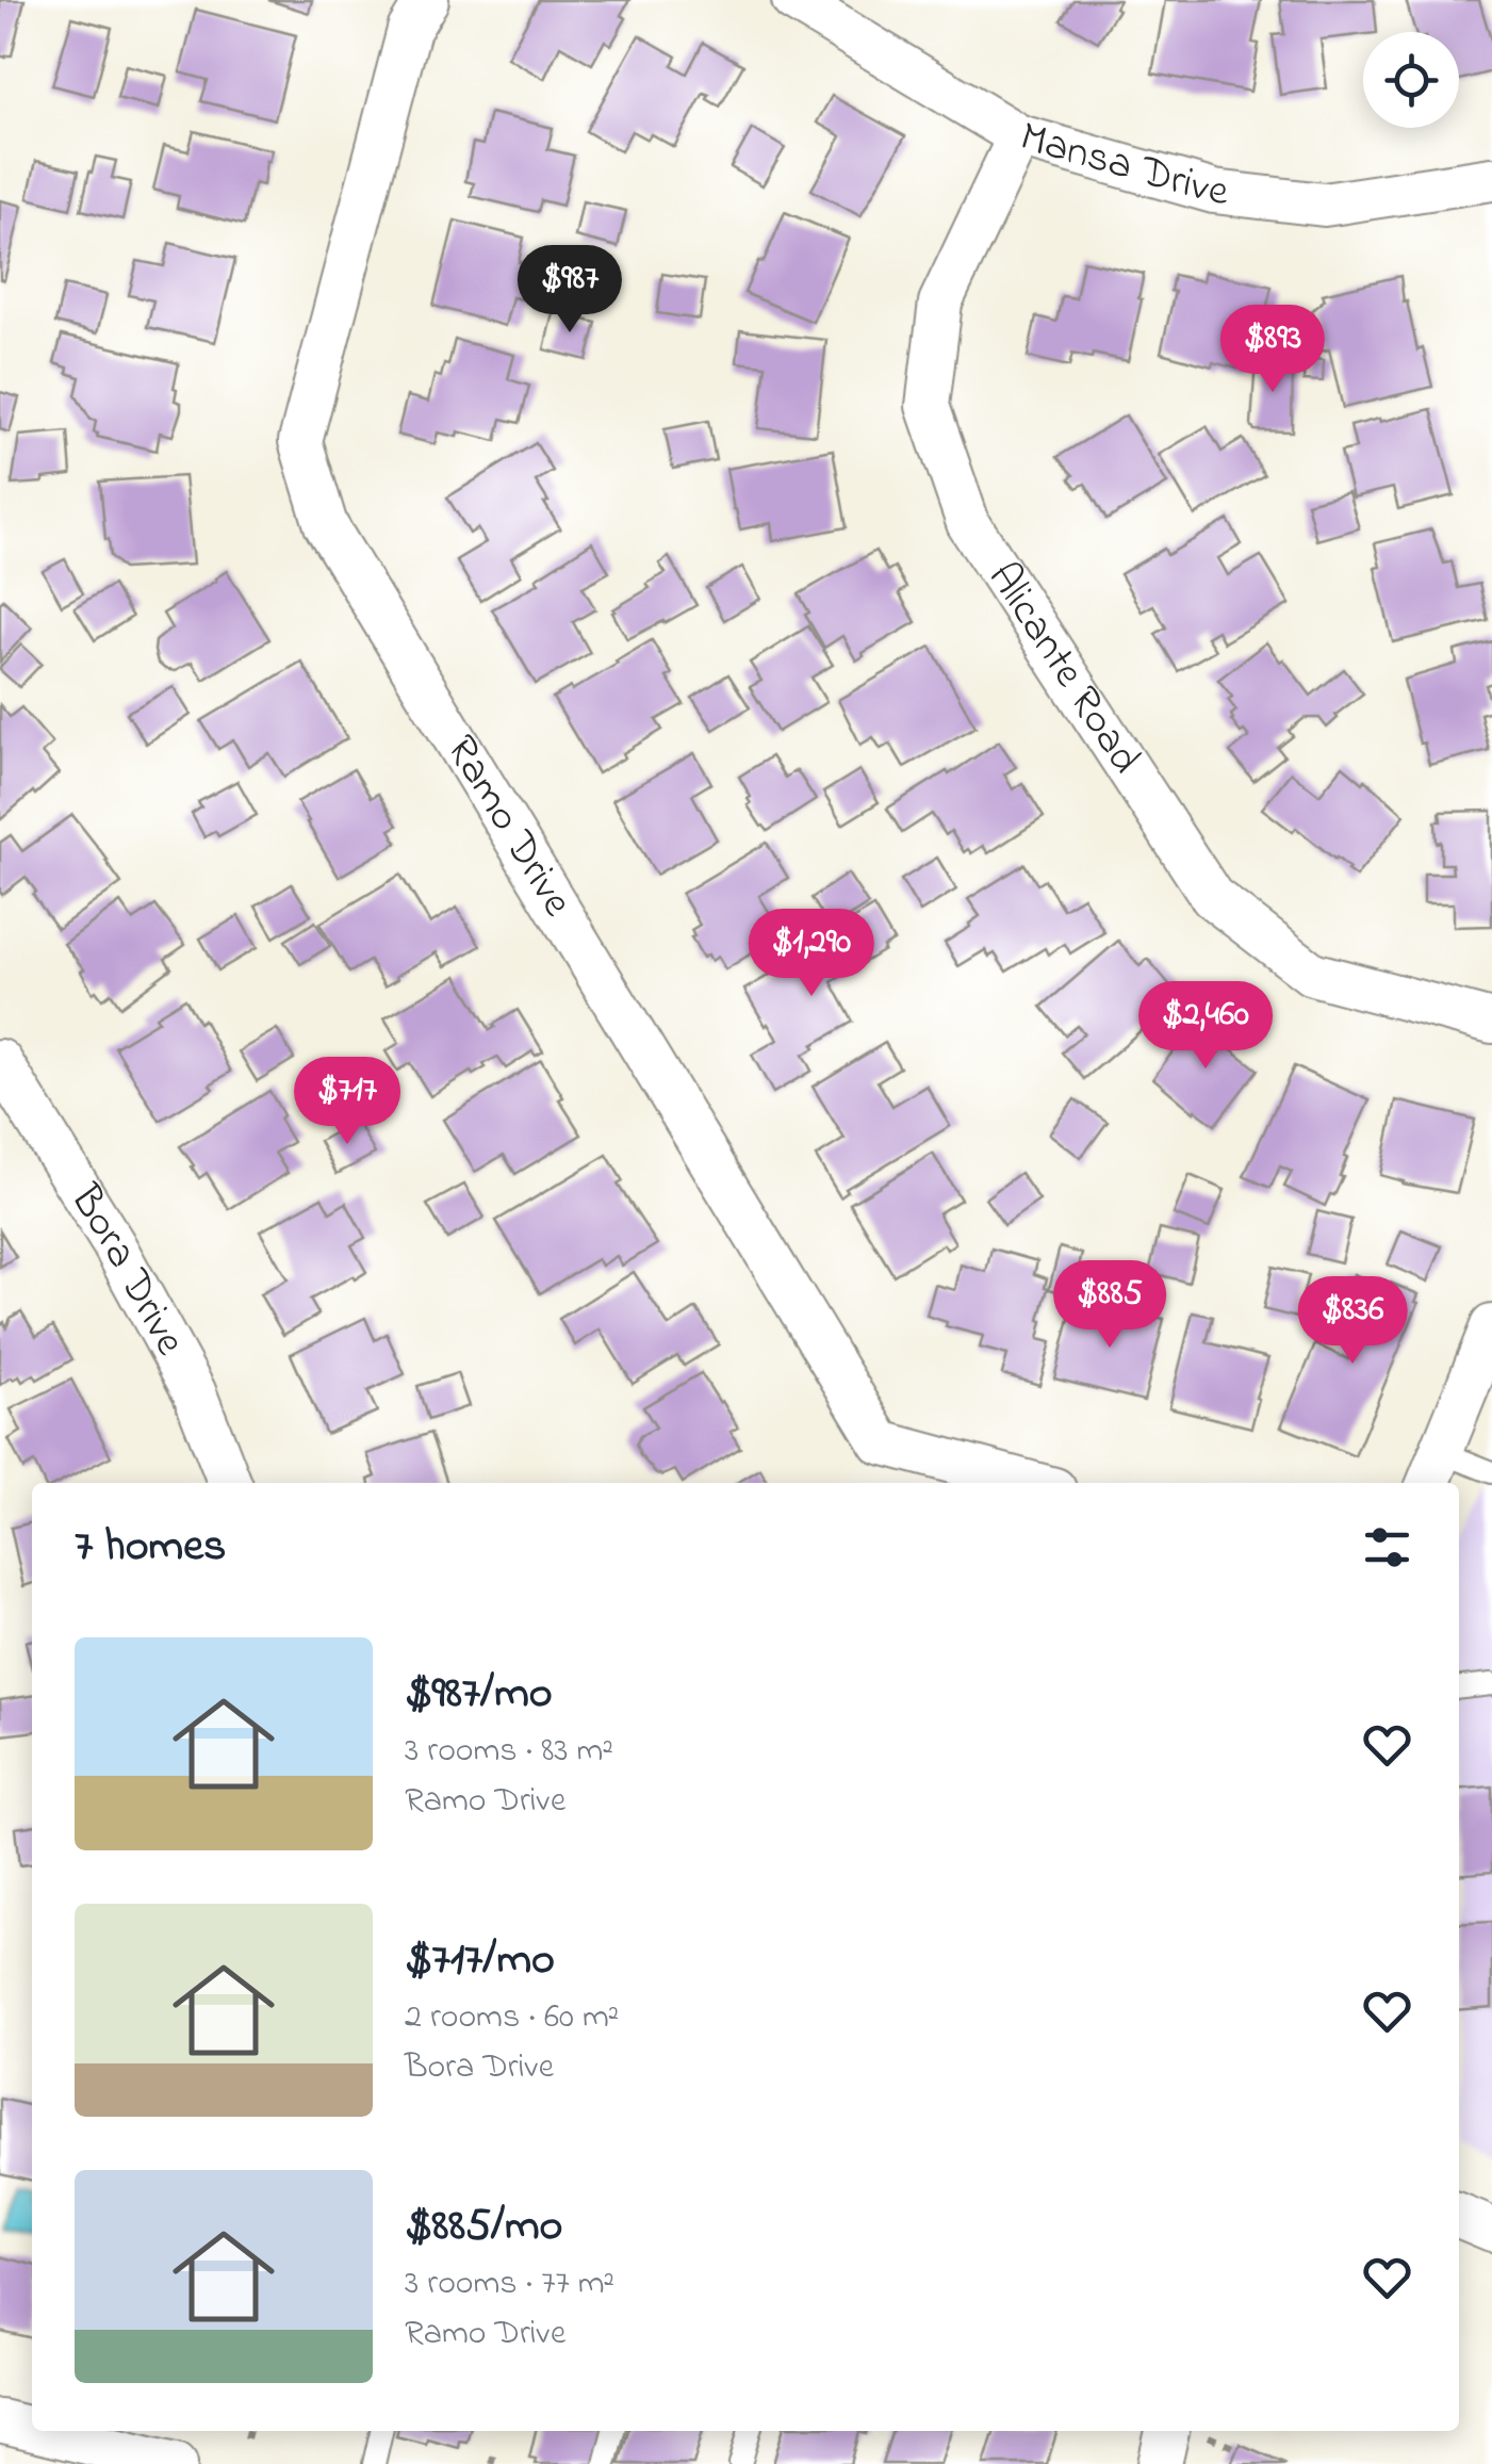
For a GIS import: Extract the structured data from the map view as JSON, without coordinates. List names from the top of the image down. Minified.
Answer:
{"streets":{"street":["Mansa Drive","Alicante Road","Ramo Drive","Bora Drive"]},"crossings":[["Mansa Drive","Alicante Road"]],"page":{"price":["$987","$893","$1,290","$2,460","$717","$885","$836"],"heading":"7 homes","list":[{"name":"$987/mo","note":"3 rooms · 83 m² · Ramo Drive"},{"name":"$717/mo","note":"2 rooms · 60 m² · Bora Drive"},{"name":"$885/mo","note":"3 rooms · 77 m² · Ramo Drive"}]}}
